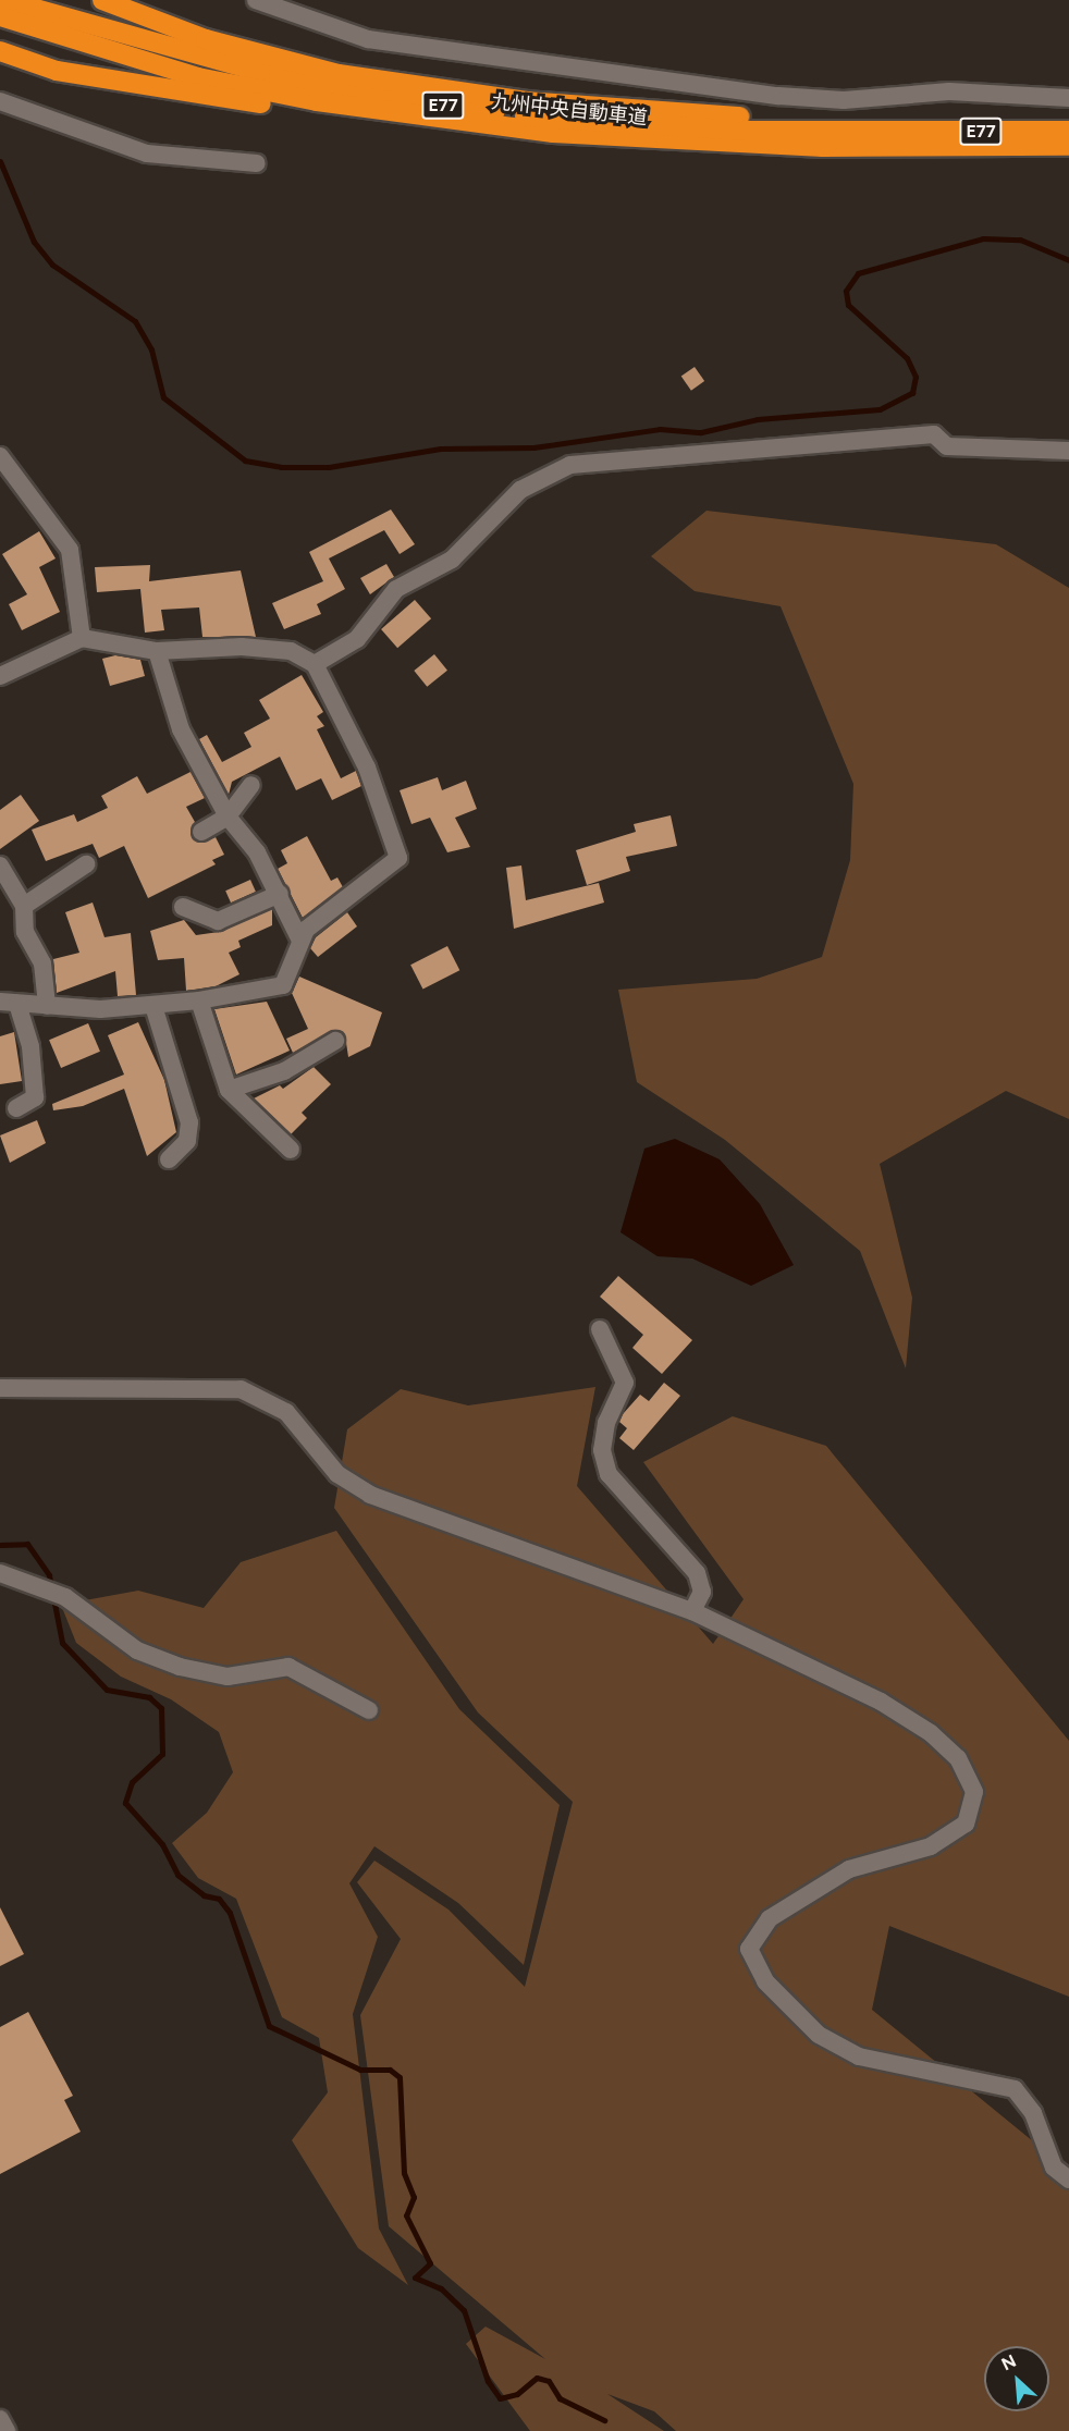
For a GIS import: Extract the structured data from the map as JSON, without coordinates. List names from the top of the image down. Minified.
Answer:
{"streets":{"highway":["E77","九州中央自動車道"]},"north":"top left"}
